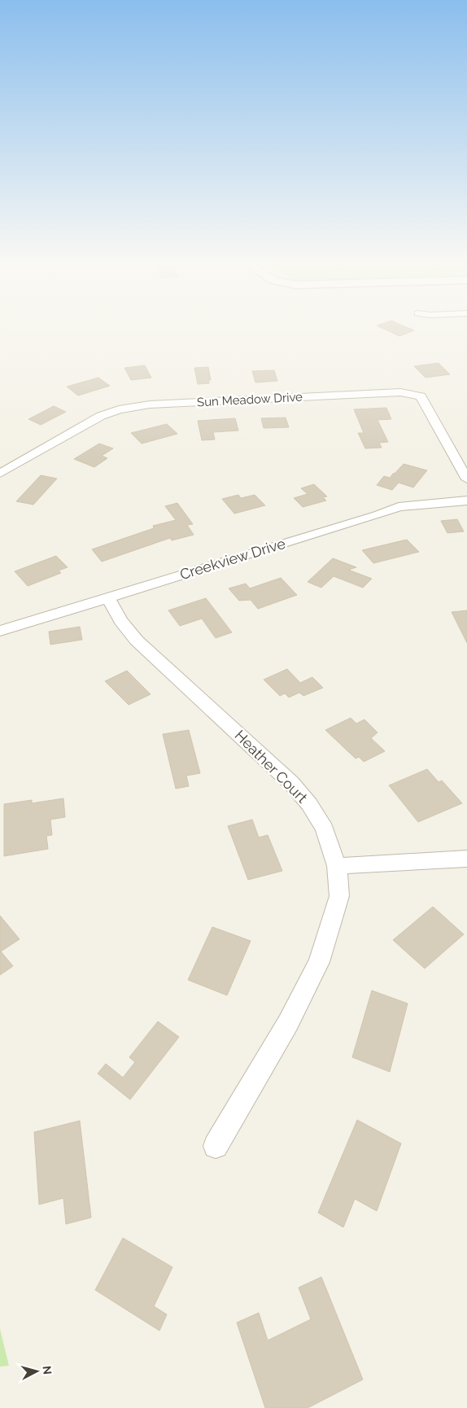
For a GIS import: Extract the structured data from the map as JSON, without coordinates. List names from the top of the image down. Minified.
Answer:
{"streets":{"street":["Sun Meadow Drive","Creekview Drive","Heather Court"]},"crossings":[["Creekview Drive","Heather Court"]],"north":"right"}
